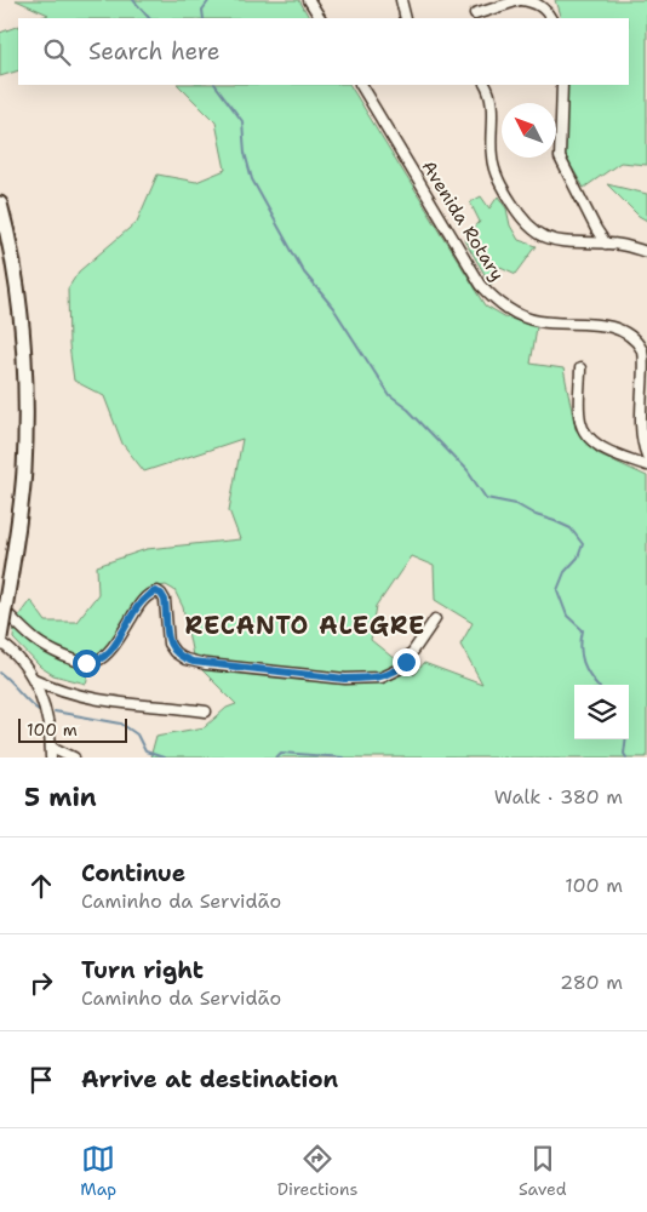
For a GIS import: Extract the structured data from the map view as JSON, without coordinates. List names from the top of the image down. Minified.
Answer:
{"streets":{"street":["Avenida Rotary"]},"districts":["RECANTO ALEGRE"],"scale_bar":"100 m","north":"top left","page":{"search":"Search here","scale":"100 m","heading":["5 min","Walk · 380 m"],"list":[["Continue","Caminho da Servidão","100 m"],["Turn right","Caminho da Servidão","280 m"],"Arrive at destination"],"nav":["Map","Directions","Saved"]}}
